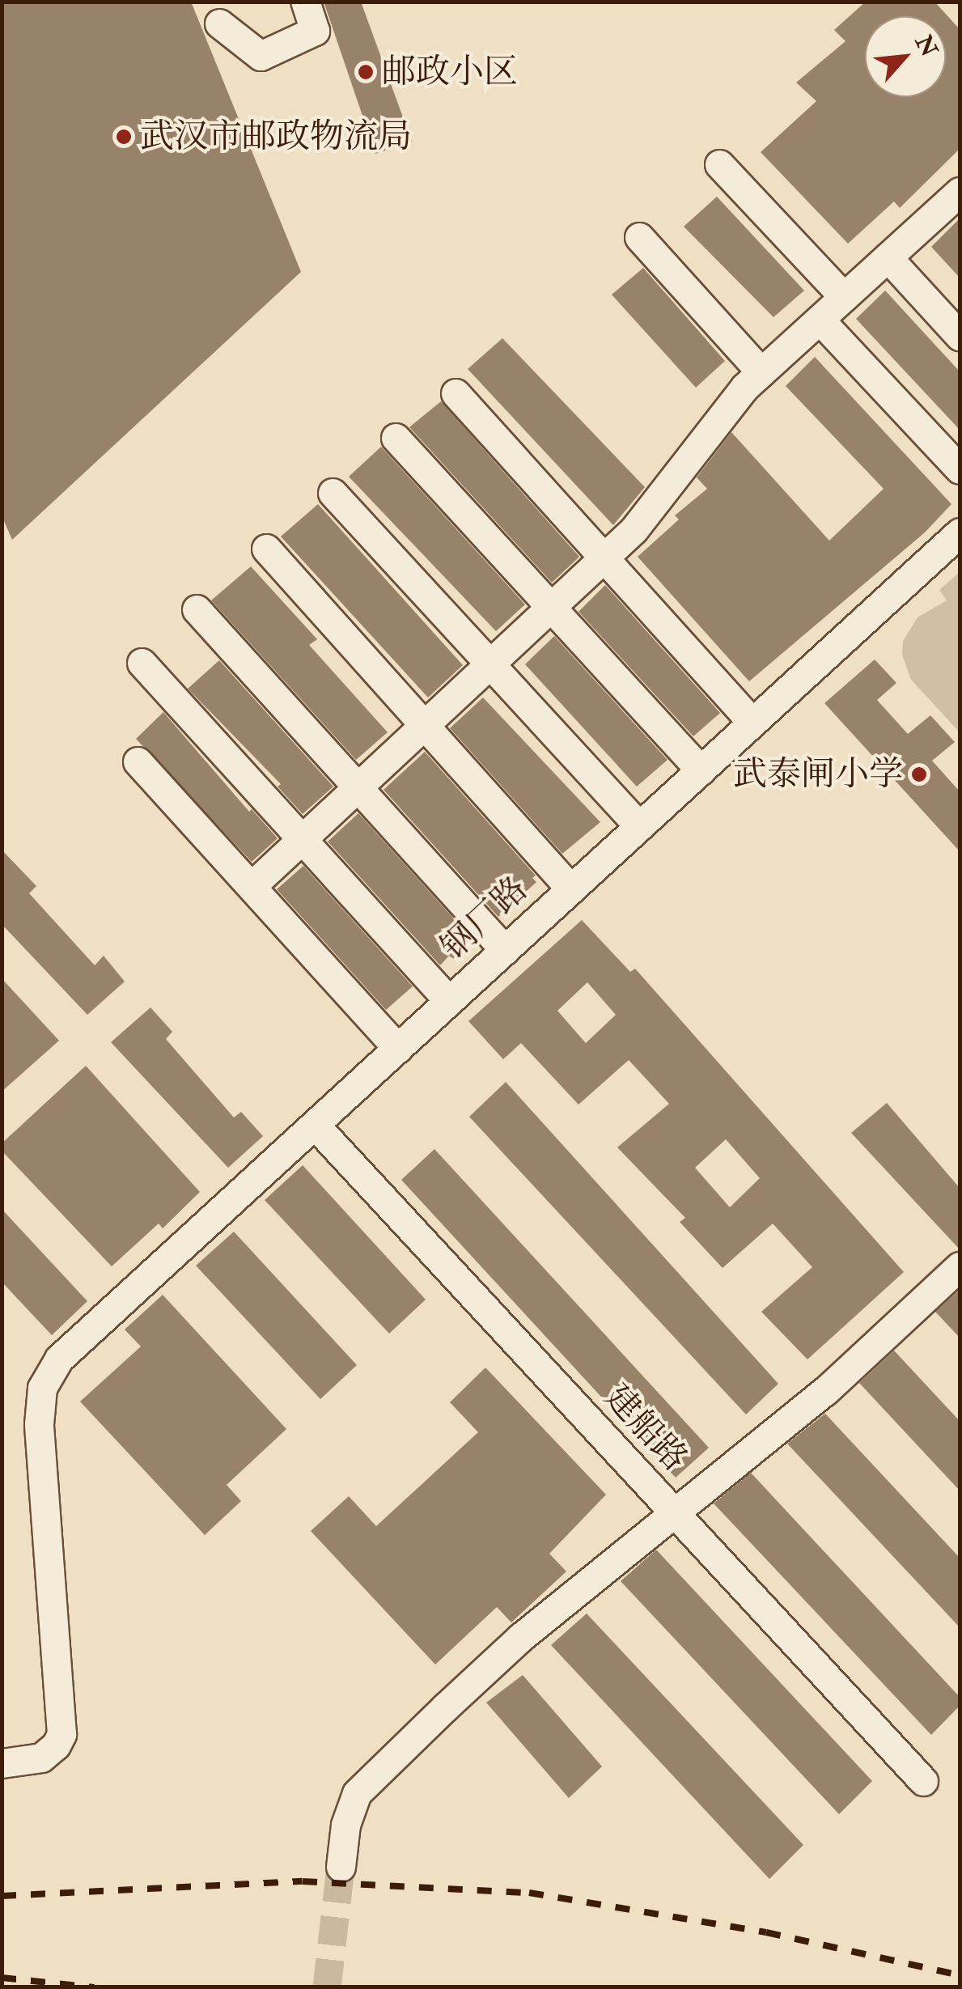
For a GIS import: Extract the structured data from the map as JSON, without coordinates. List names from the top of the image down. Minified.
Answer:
{"streets":{"street":["钢厂路","建船路"]},"crossings":[["钢厂路","建船路"]],"places":["邮政小区","武汉市邮政物流局","武泰闸小学"],"north":"top right"}
